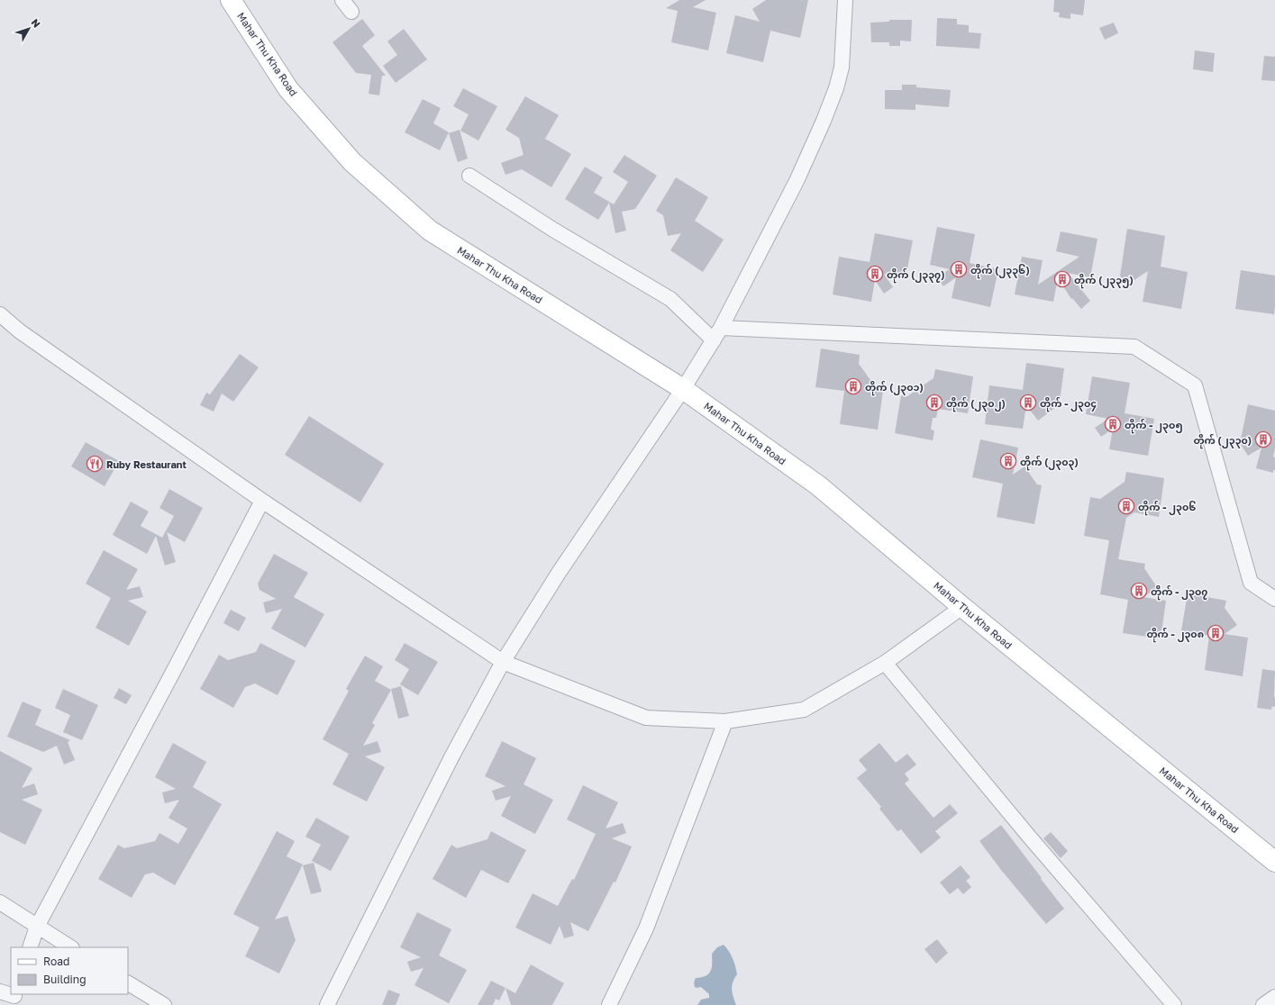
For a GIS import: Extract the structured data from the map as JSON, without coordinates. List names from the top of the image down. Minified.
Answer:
{"streets":{"main road":["Mahar Thu Kha Road"]},"places":{"building":["တိုက် (၂၃၃၆)","တိုက် (၂၃၃၇)","တိုက် (၂၃၃၅)","တိုက် (၂၃၀၁)","တိုက် (၂၃၀၂)","တိုက် - ၂၃၀၄","တိုက် - ၂၃၀၅","တိုက် (၂၃၃၀)","တိုက် (၂၃၀၃)","တိုက် - ၂၃၀၆","တိုက် - ၂၃၀၇","တိုက် - ၂၃၀၈"],"restaurant":["Ruby Restaurant"]},"legend":["Road","Building"],"north":"top right"}
